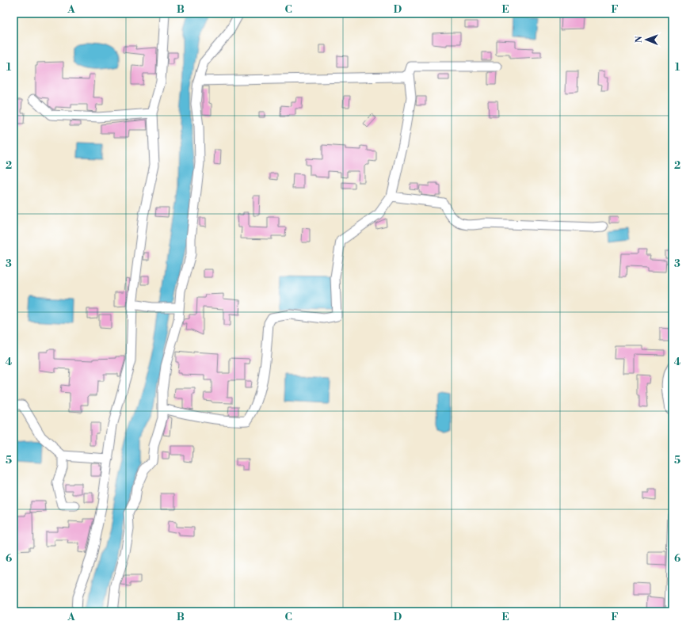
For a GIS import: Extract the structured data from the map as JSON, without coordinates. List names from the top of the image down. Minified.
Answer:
{"north":"left","grid":{"columns":["A","B","C","D","E","F"],"rows":["1","2","3","4","5","6"]}}
